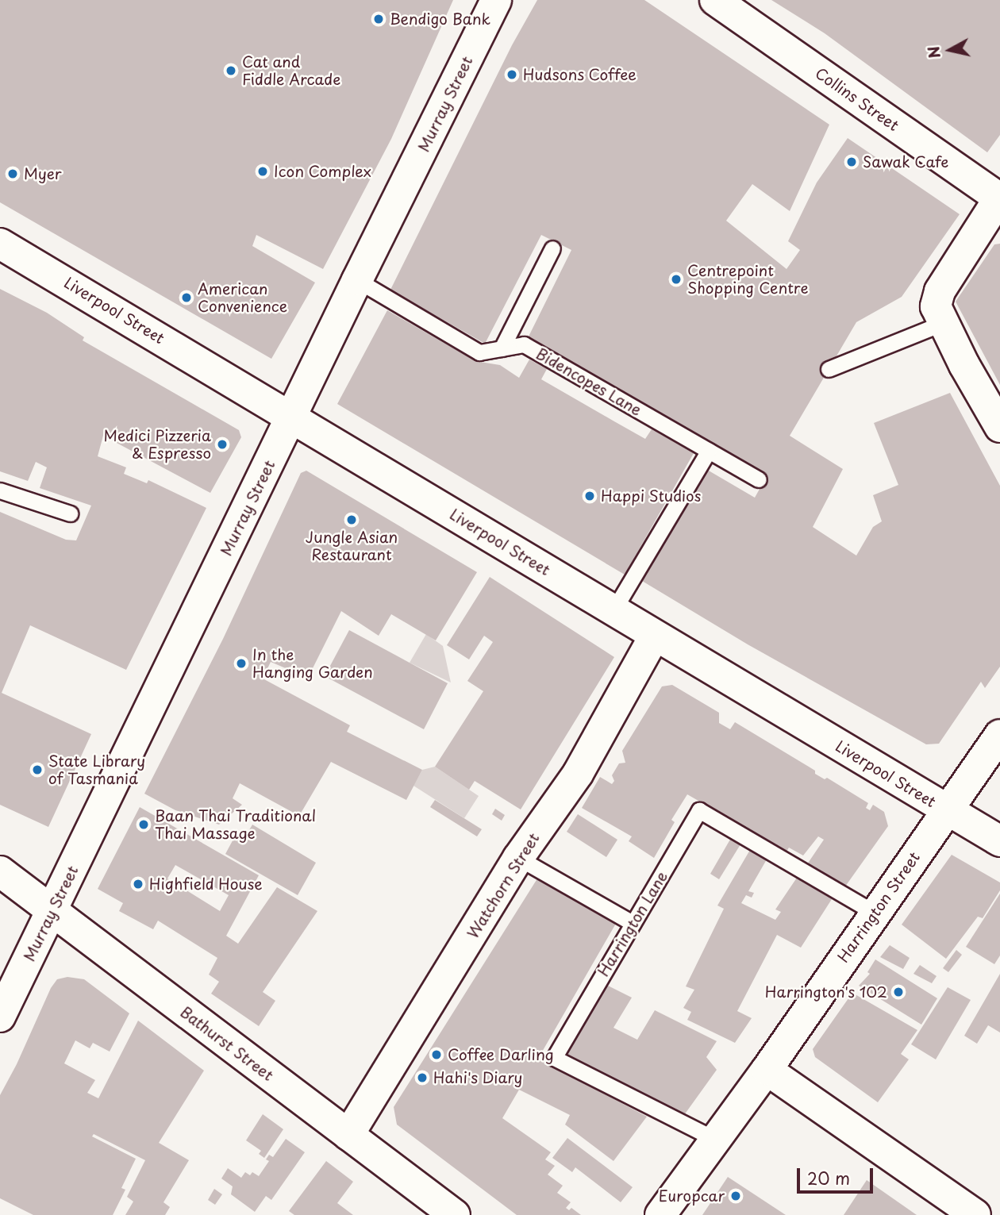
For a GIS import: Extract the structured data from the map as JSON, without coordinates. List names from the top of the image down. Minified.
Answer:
{"streets":{"main road":["Collins Street","Murray Street","Liverpool Street","Watchorn Street","Harrington Street","Bathurst Street"],"lane":["Bidencopes Lane","Harrington Lane"]},"crossings":[["Murray Street","Liverpool Street"],["Murray Street","Bidencopes Lane"],["Murray Street","Bathurst Street"],["Liverpool Street","Watchorn Street"],["Liverpool Street","Harrington Street"],["Watchorn Street","Bathurst Street"],["Harrington Street","Harrington Lane"]],"places":["Bendigo Bank","Cat and Fiddle Arcade","Hudsons Coffee","Sawak Cafe","Icon Complex","Myer","Centrepoint Shopping Centre","American Convenience","Medici Pizzeria & Espresso","Happi Studios","Jungle Asian Restaurant","In the Hanging Garden","State Library of Tasmania","Baan Thai Traditional Thai Massage","Highfield House","Harrington's 102","Coffee Darling","Hahi's Diary","Europcar"],"scale_bar":"20 m","north":"left"}
